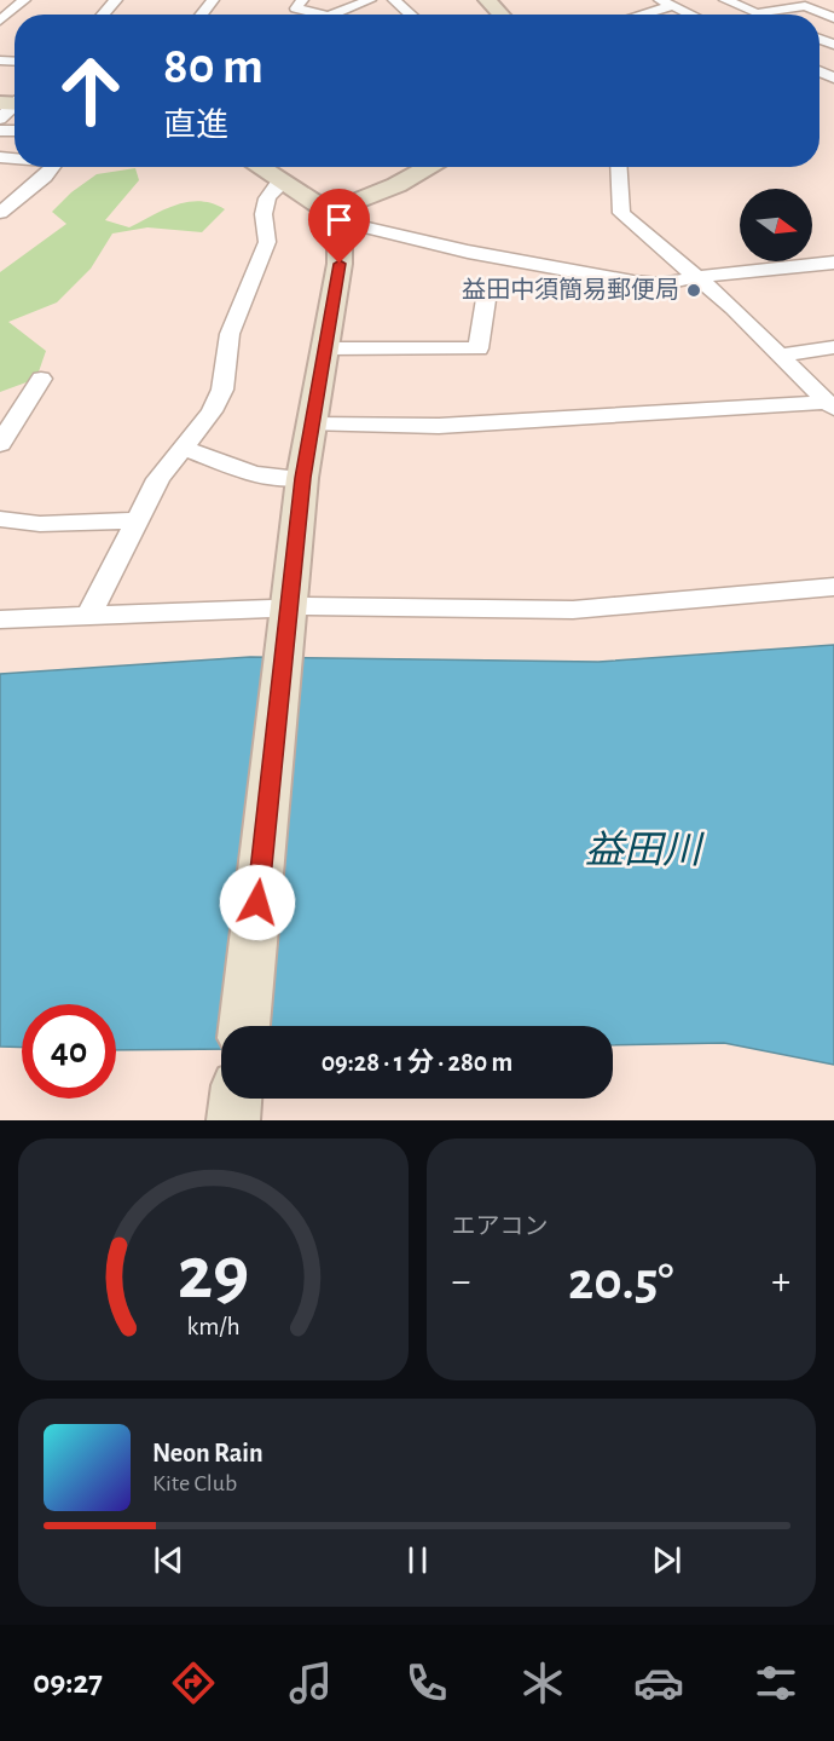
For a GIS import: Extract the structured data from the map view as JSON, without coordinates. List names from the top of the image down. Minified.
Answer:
{"water":["益田川"],"places":["益田中須簡易郵便局"],"north":"right","page":{"turn":["80 m","直進"],"limit":"40","trip":"09:28 · 1 分 · 280 m","tile":"エアコン","heat":["−","20.5°","+"],"song":["Neon Rain","Kite Club"],"tabs":"09:27","gauge":["29","km/h"]}}
